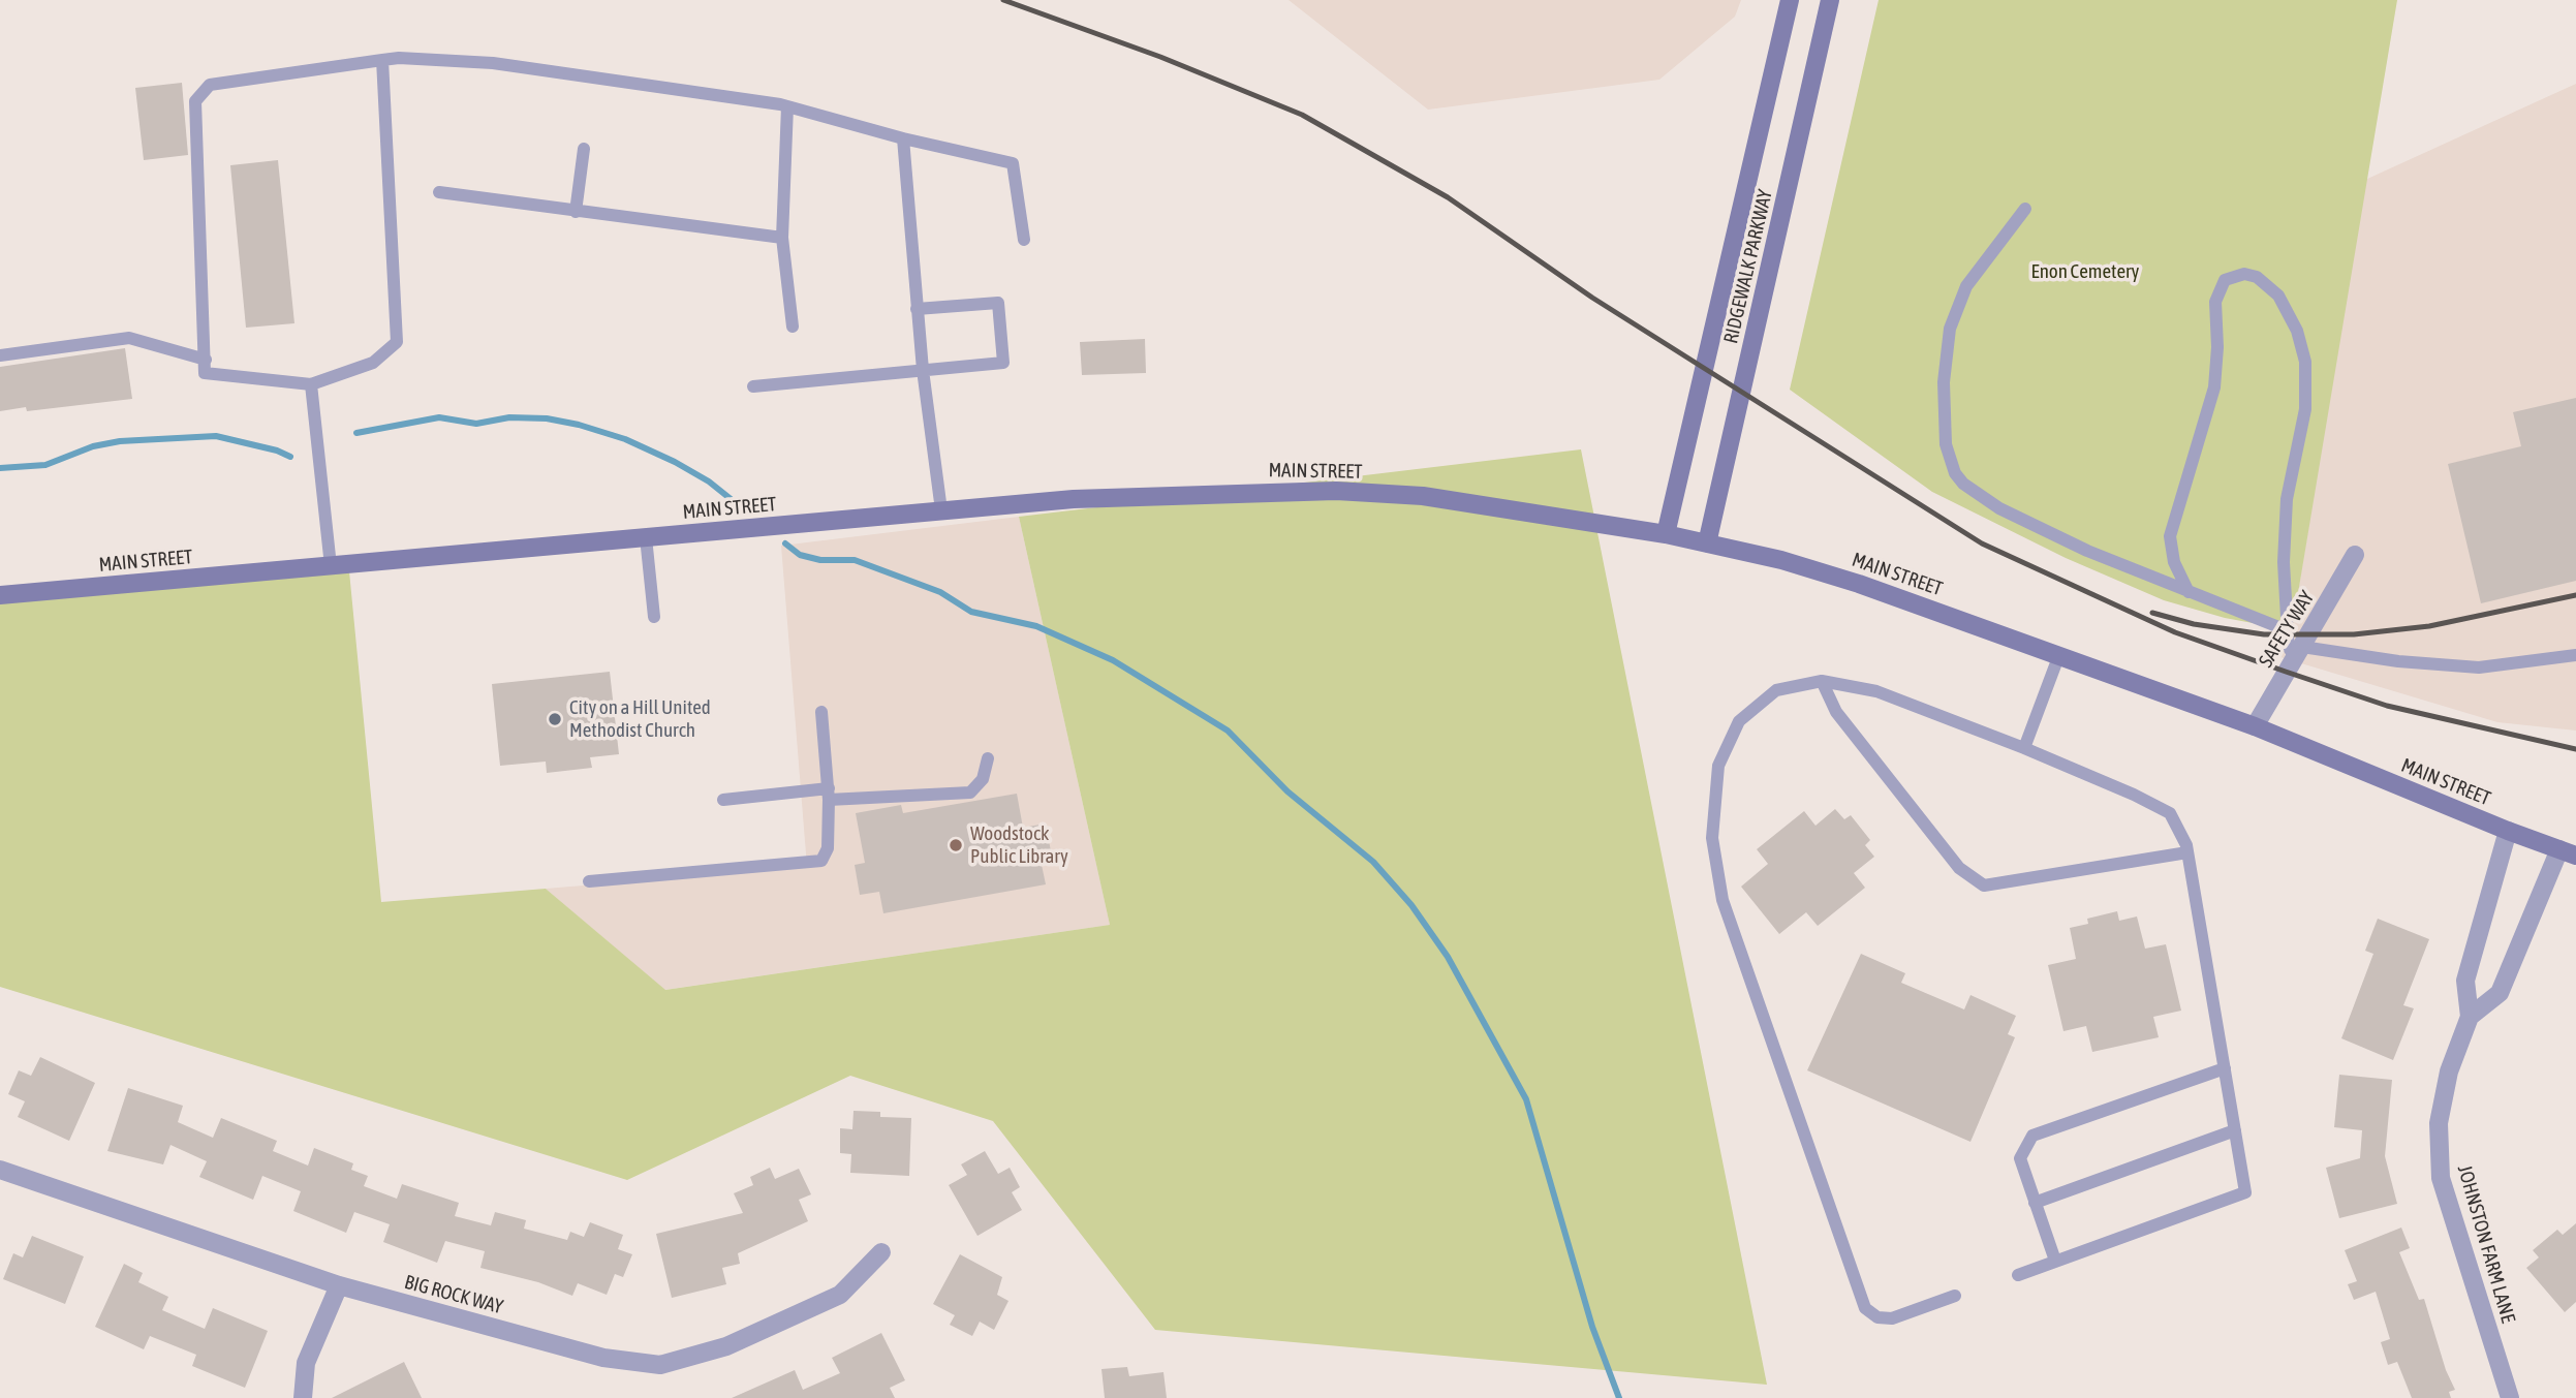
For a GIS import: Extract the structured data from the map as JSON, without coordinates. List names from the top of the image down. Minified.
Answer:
{"streets":{"main road":["RIDGEWALK PARKWAY","MAIN STREET"],"street":["SAFETY WAY","JOHNSTON FARM LANE","BIG ROCK WAY"]},"crossings":[["RIDGEWALK PARKWAY","MAIN STREET"],["MAIN STREET","SAFETY WAY"],["MAIN STREET","JOHNSTON FARM LANE"]],"parks":["Enon Cemetery"],"places":["City on a Hill United Methodist Church","Woodstock Public Library"]}
